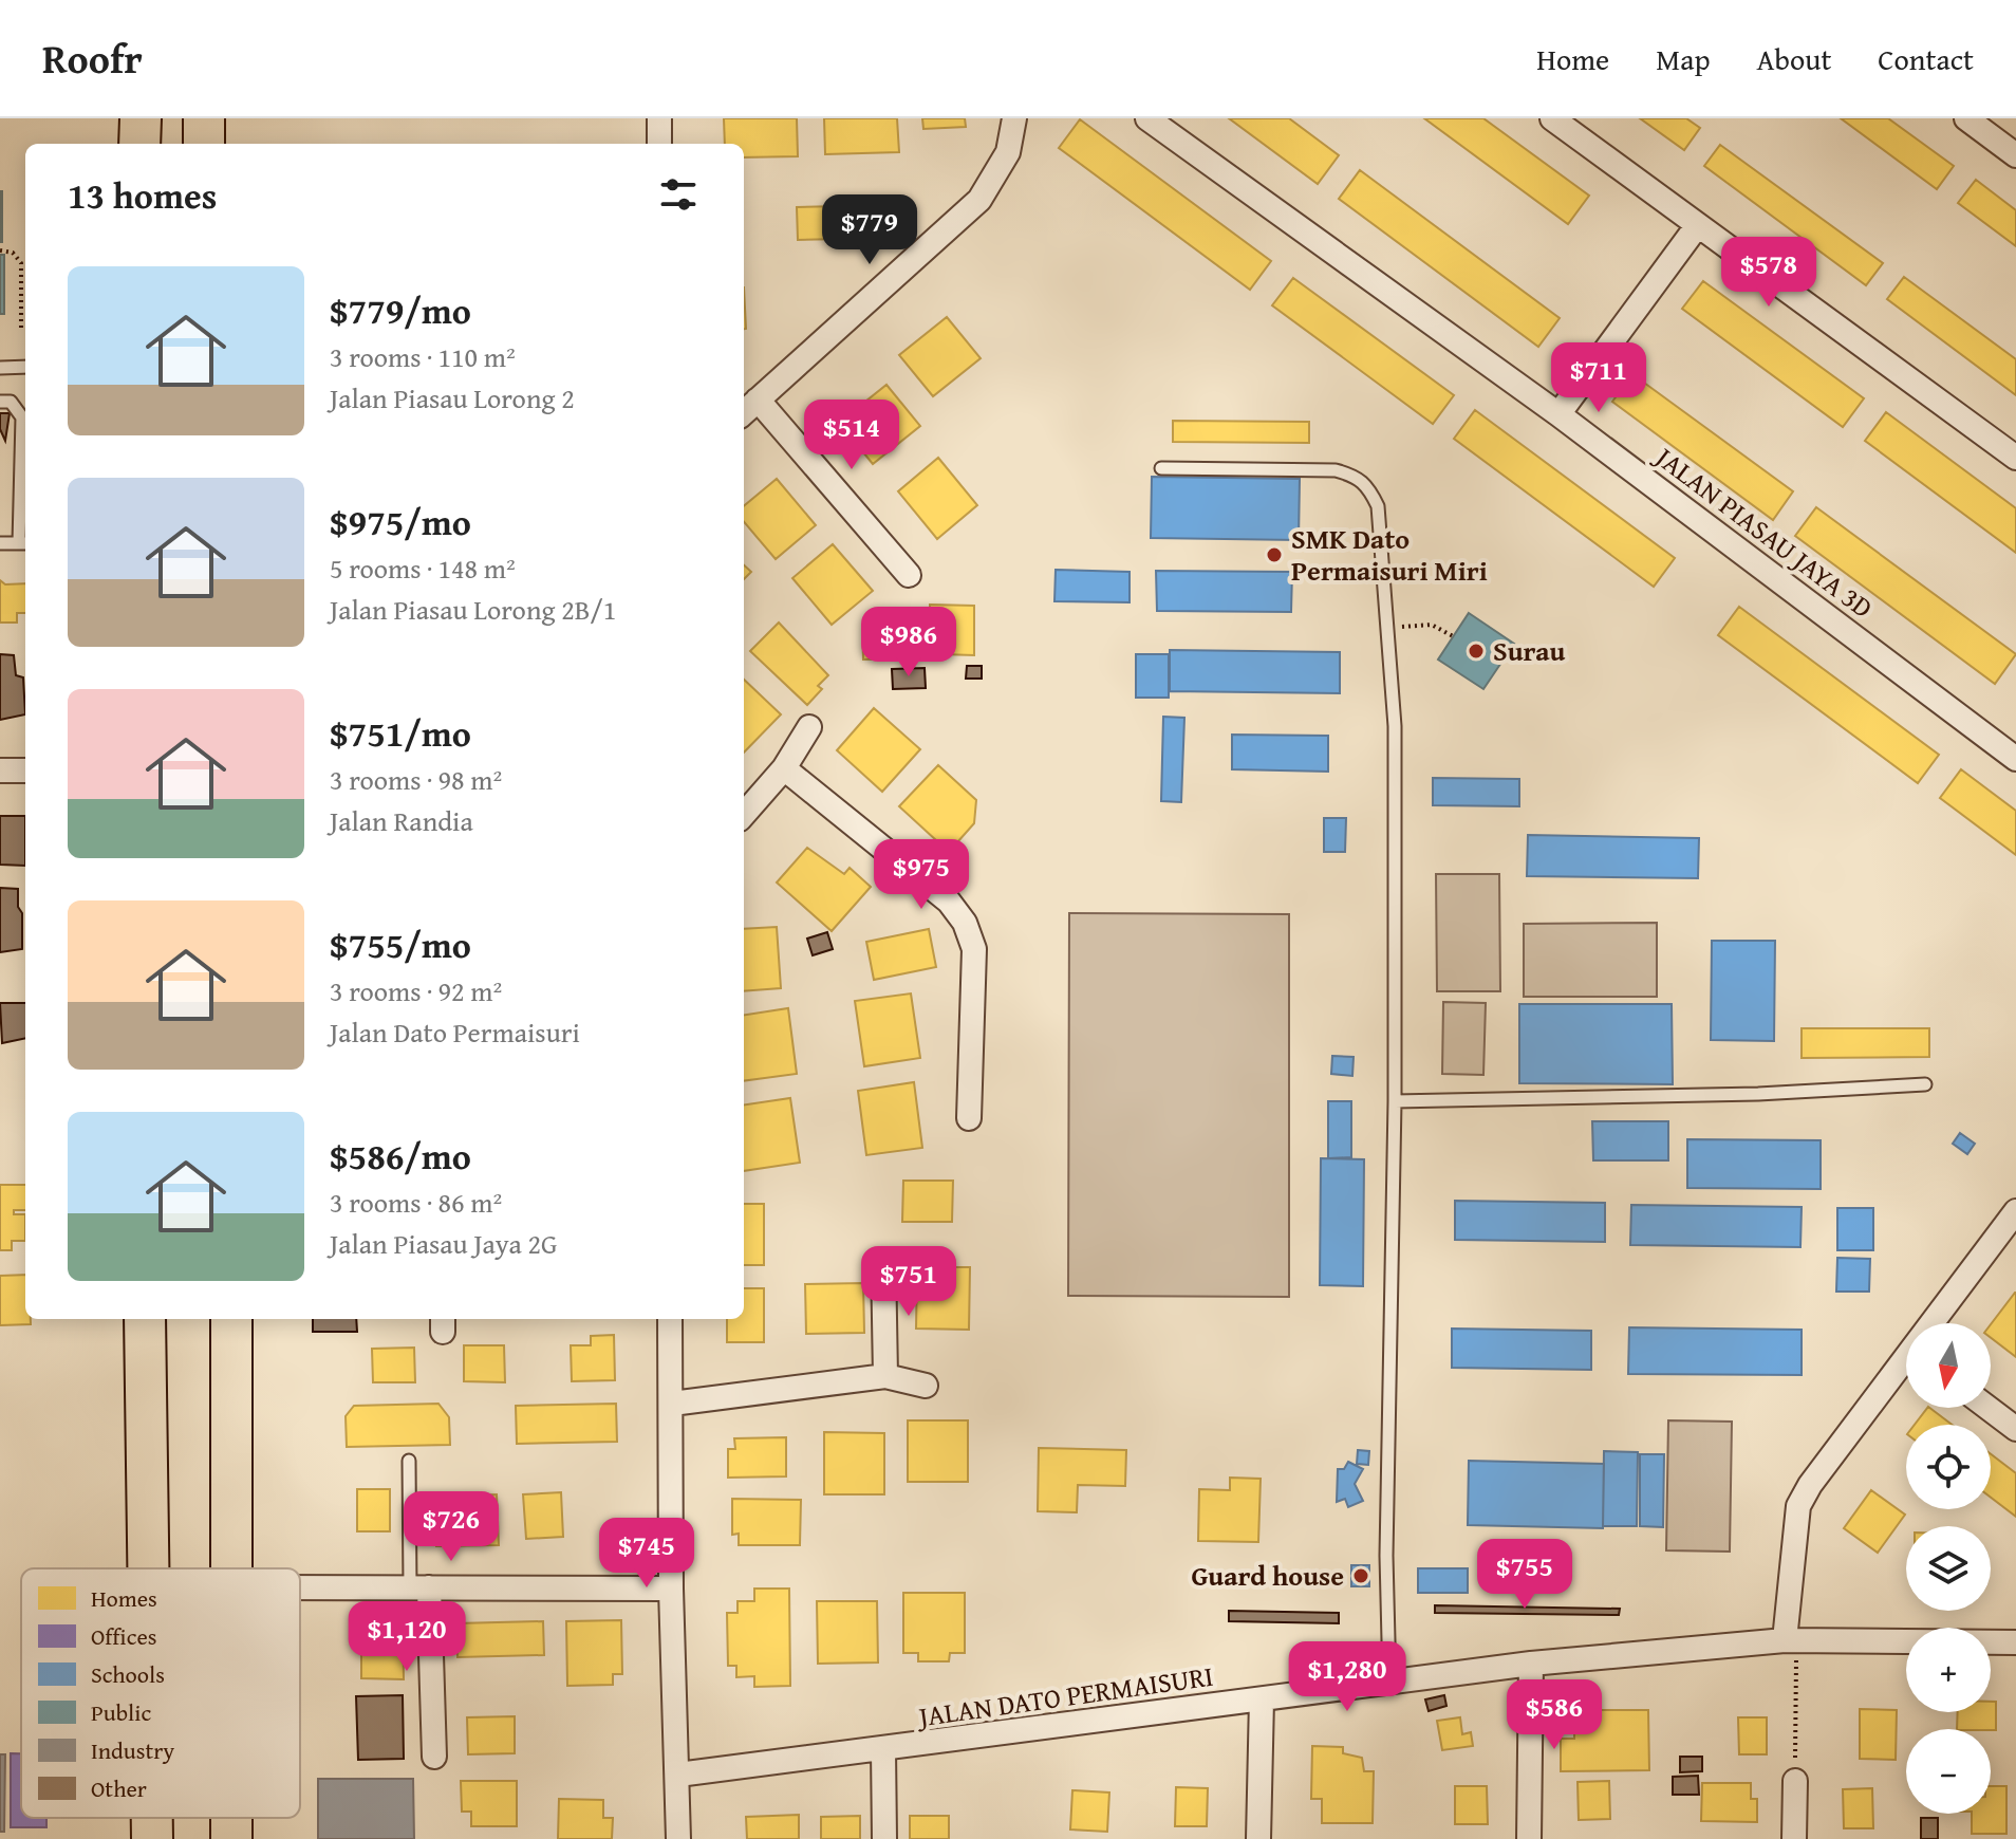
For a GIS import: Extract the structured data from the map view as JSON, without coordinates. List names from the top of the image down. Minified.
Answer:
{"streets":{"street":["JALAN PIASAU JAYA 3D","JALAN DATO PERMAISURI"]},"places":["SMK Dato Permaisuri Miri","Surau","Guard house"],"legend":["Homes","Offices","Schools","Public","Industry","Other"],"north":"bottom","page":{"header":"Roofr","nav":["Home","Map","About","Contact"],"heading":"13 homes","price":["$779","$578","$711","$514","$986","$975","$751","$726","$745","$755","$1,120","$1,280","$586"],"list":[{"name":"$779/mo","note":"3 rooms · 110 m² · Jalan Piasau Lorong 2"},{"name":"$975/mo","note":"5 rooms · 148 m² · Jalan Piasau Lorong 2B/1"},{"name":"$751/mo","note":"3 rooms · 98 m² · Jalan Randia"},{"name":"$755/mo","note":"3 rooms · 92 m² · Jalan Dato Permaisuri"},{"name":"$586/mo","note":"3 rooms · 86 m² · Jalan Piasau Jaya 2G"}],"map_buttons":["+","−"]}}
